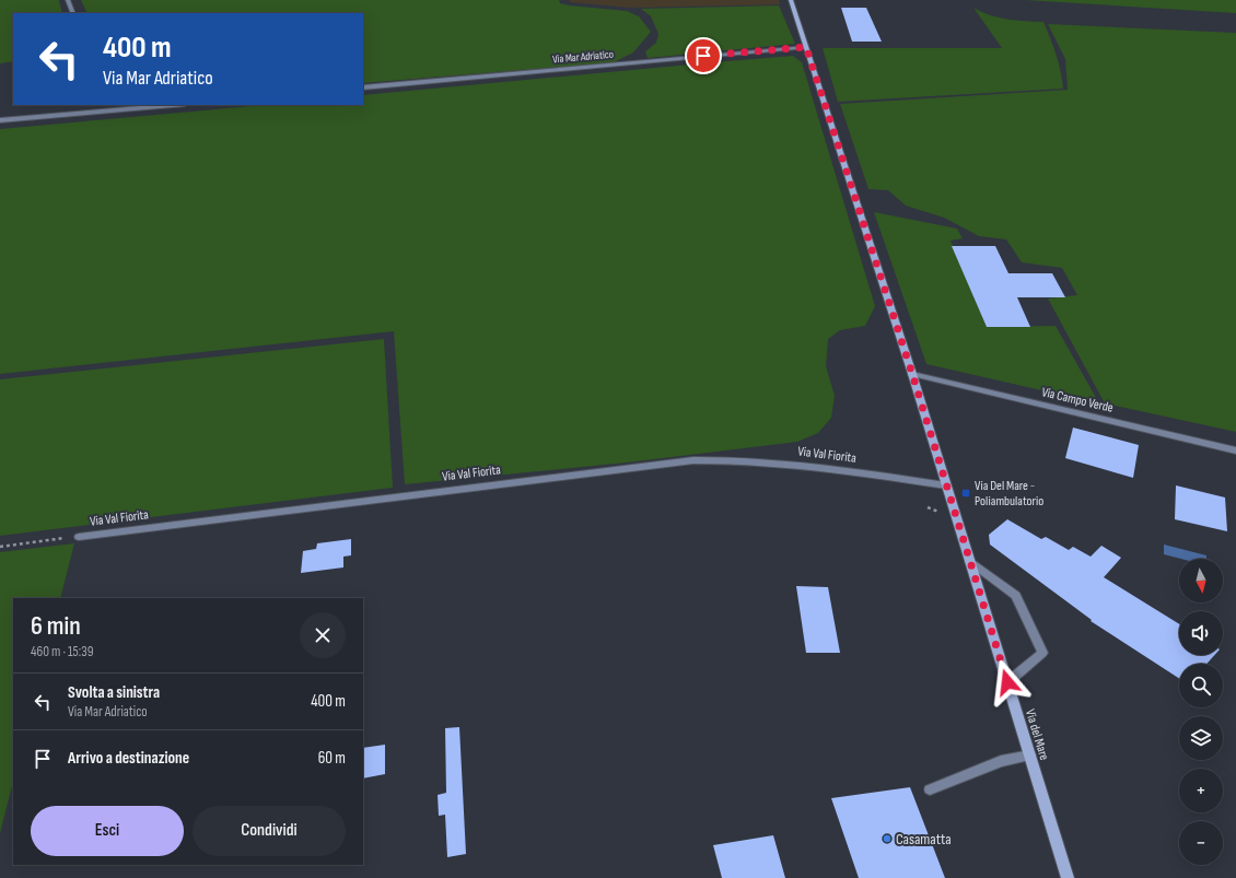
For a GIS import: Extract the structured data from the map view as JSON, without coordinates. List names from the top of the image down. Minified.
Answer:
{"streets":{"main road":["Via del Mare"],"street":["Via Mar Adriatico","Via Campo Verde","Via Val Fiorita"]},"crossings":[["Via Mar Adriatico","Via del Mare"],["Via Campo Verde","Via del Mare"],["Via Val Fiorita","Via del Mare"]],"places":{"transit":["Via Del Mare - Poliambulatorio"],"other":["Casamatta"]},"north":"bottom","page":{"turn":["400 m","Via Mar Adriatico"],"map_buttons":["+","−"],"heading":["6 min","460 m · 15:39"],"list":[{"name":"Svolta a sinistra","note":"Via Mar Adriatico","value":"400 m"},{"name":"Arrivo a destinazione","value":"60 m"}],"buttons":["Esci","Condividi"]}}
